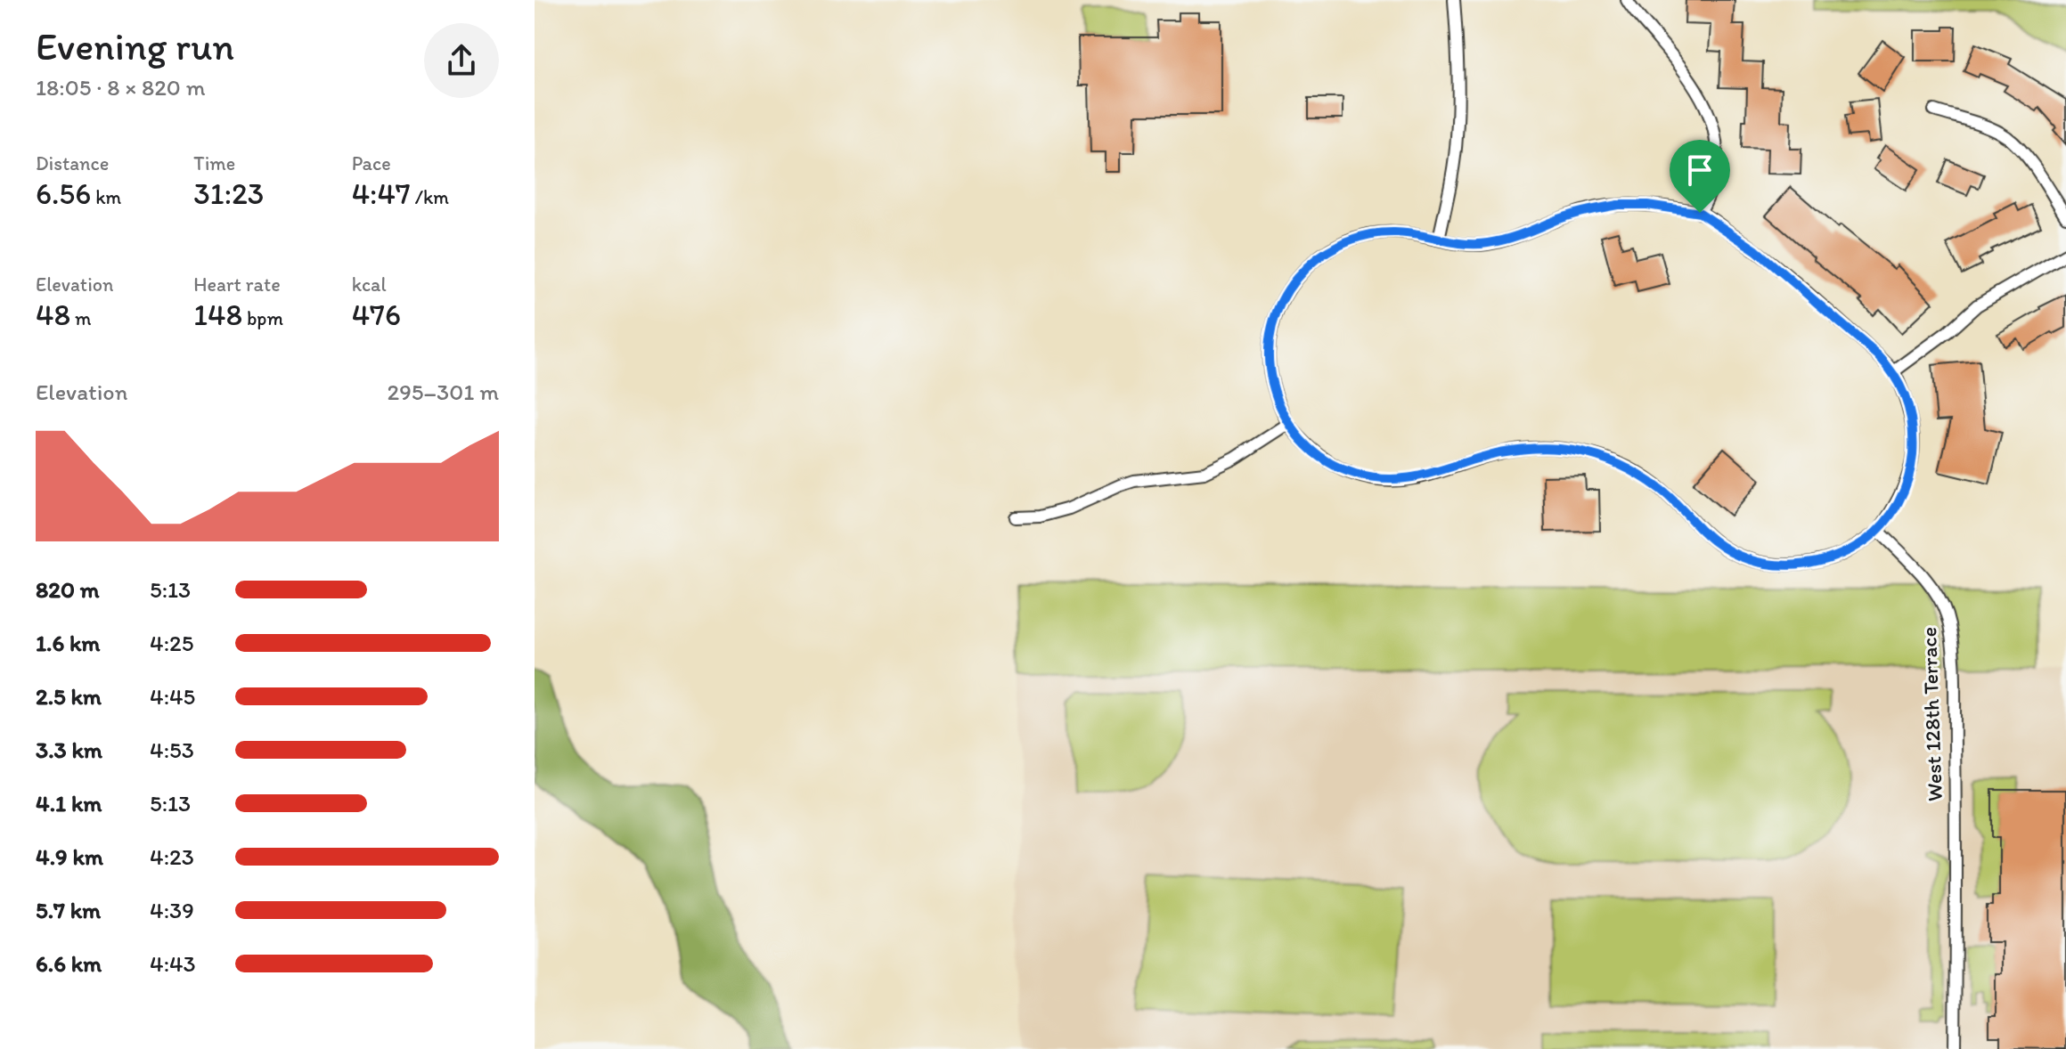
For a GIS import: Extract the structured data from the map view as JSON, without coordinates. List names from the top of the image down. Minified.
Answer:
{"streets":{"street":["West 128th Terrace"]},"page":{"heading":["Evening run","18:05 · 8 × 820 m"],"stats":[["Distance","6.56 km"],["Time","31:23"],["Pace","4:47 /km"],["Elevation","48 m"],["Heart rate","148 bpm"],["kcal","476"]],"chart":["Elevation","295–301 m"],"list":[{"name":"820 m","note":"5:13"},{"name":"1.6 km","note":"4:25"},{"name":"2.5 km","note":"4:45"},{"name":"3.3 km","note":"4:53"},{"name":"4.1 km","note":"5:13"},{"name":"4.9 km","note":"4:23"},{"name":"5.7 km","note":"4:39"},{"name":"6.6 km","note":"4:43"}]}}
